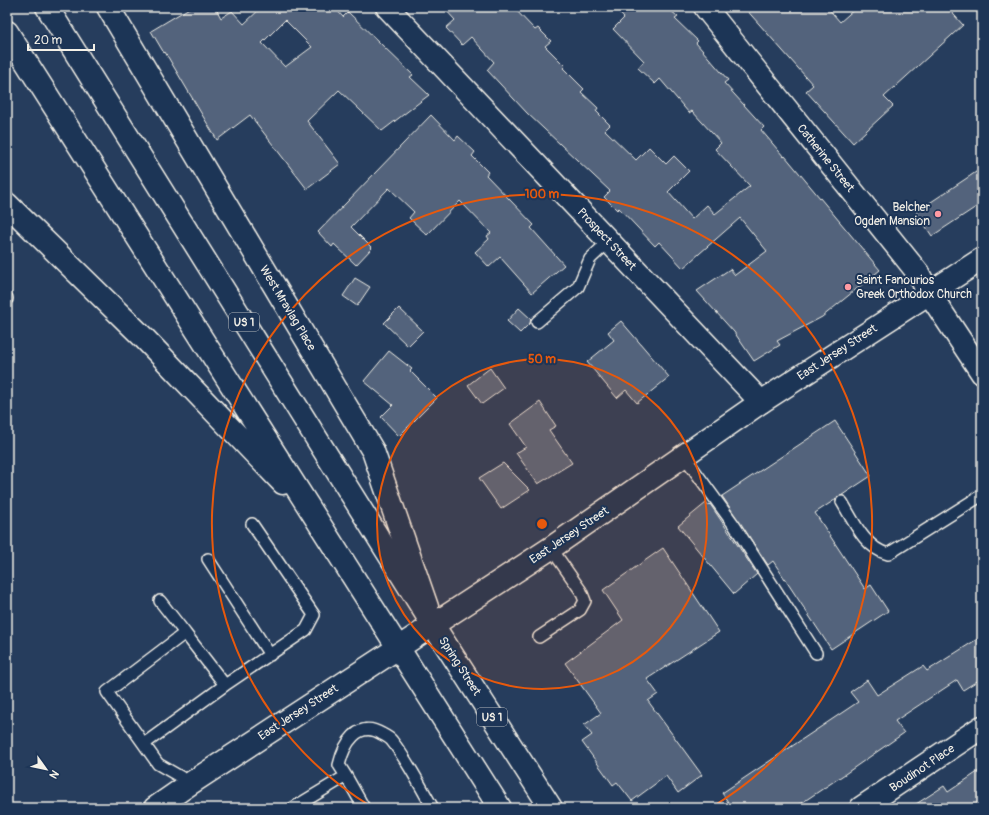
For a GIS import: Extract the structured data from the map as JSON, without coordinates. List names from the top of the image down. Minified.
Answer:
{"streets":{"main road":["Catherine Street","Prospect Street","West Mravlag Place","US 1","East Jersey Street","Spring Street","Boudinot Place"]},"crossings":[["Catherine Street","East Jersey Street"],["Prospect Street","East Jersey Street"],["West Mravlag Place","US 1"],["West Mravlag Place","East Jersey Street"],["West Mravlag Place","Spring Street"],["US 1","East Jersey Street"],["US 1","Spring Street"],["East Jersey Street","Spring Street"]],"places":["Belcher Ogden Mansion","Saint Fanourios Greek Orthodox Church"],"scale_bar":"20 m","north":"bottom right","rings":["100 m","50 m"]}
